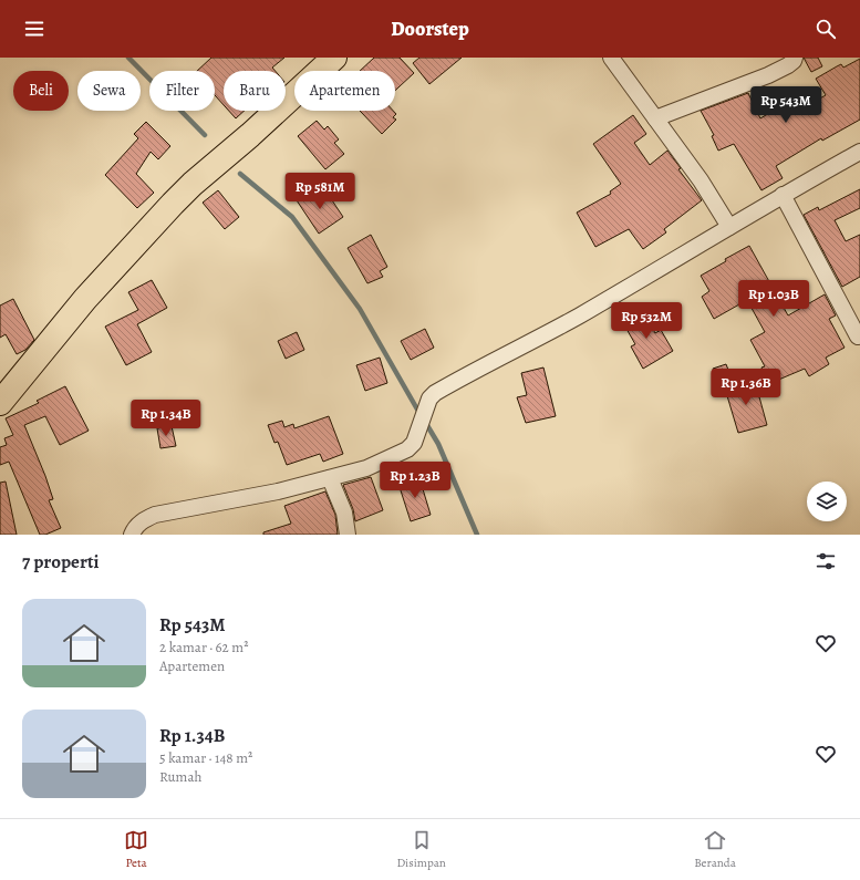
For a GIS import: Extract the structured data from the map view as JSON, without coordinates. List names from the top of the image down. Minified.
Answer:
{"page":{"header":"Doorstep","chip":["Beli","Sewa","Filter","Baru","Apartemen"],"price":["Rp 543M","Rp 581M","Rp 1.03B","Rp 532M","Rp 1.36B","Rp 1.34B","Rp 1.23B"],"heading":"7 properti","list":[{"name":"Rp 543M","note":"2 kamar · 62 m² · Apartemen"},{"name":"Rp 1.34B","note":"5 kamar · 148 m² · Rumah"}],"tabs":["Peta","Disimpan","Beranda"]}}
